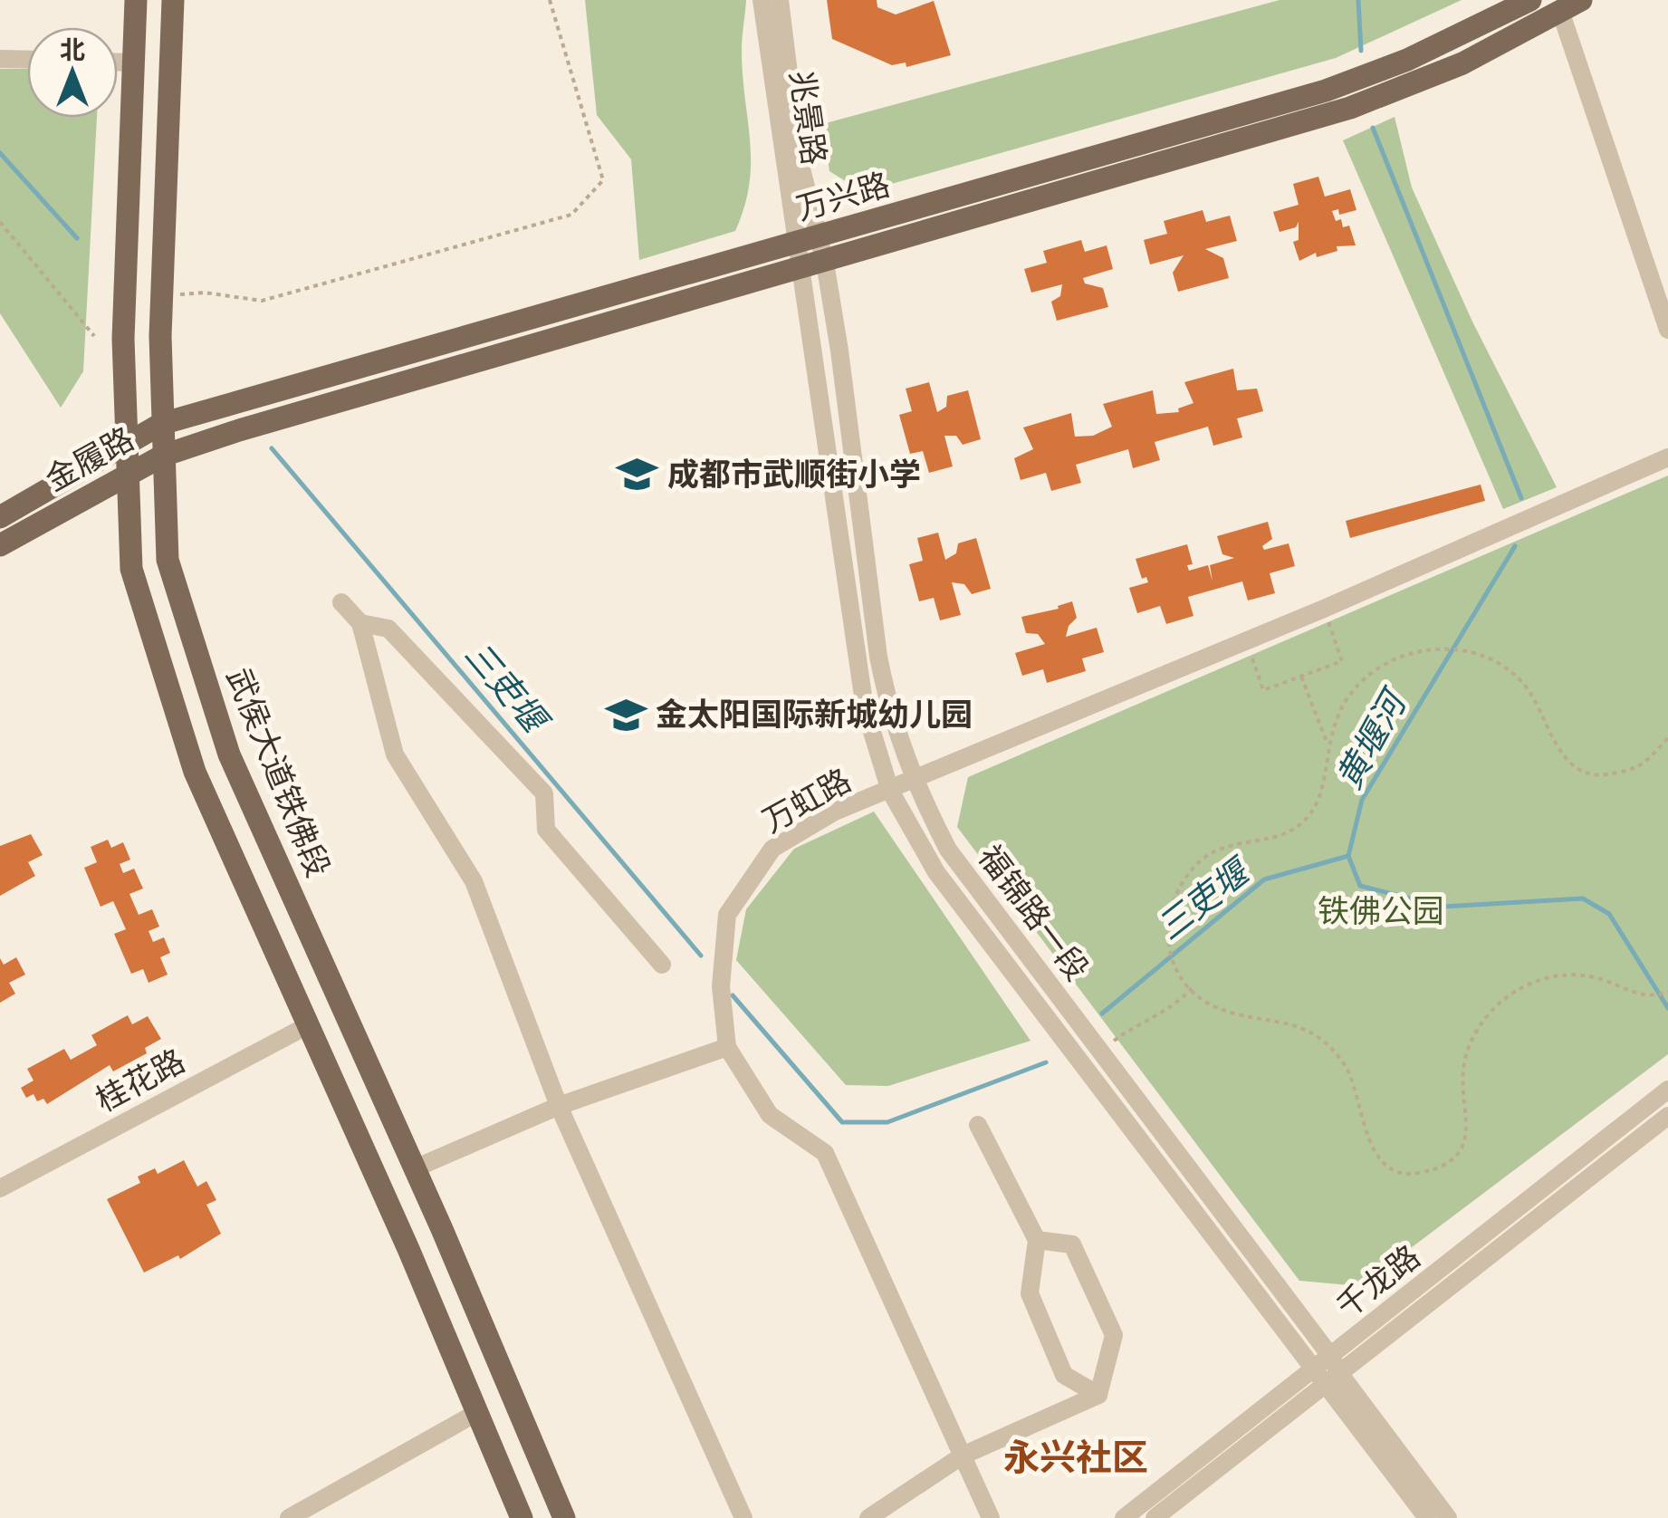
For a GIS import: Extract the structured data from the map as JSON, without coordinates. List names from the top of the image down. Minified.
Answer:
{"streets":{"main road":["万兴路","金履路","武侯大道铁佛段"],"street":["兆景路","万虹路","福锦路一段","桂花路","千龙路"]},"crossings":[["兆景路","万兴路"],["兆景路","福锦路一段"],["万兴路","金履路"],["万兴路","武侯大道铁佛段"],["万兴路","福锦路一段"],["金履路","武侯大道铁佛段"],["金履路","福锦路一段"],["万虹路","福锦路一段"],["福锦路一段","千龙路"]],"districts":["永兴社区"],"water":["三吏堰","黄堰河"],"parks":["铁佛公园"],"places":{"school or university":["成都市武顺街小学","金太阳国际新城幼儿园"]},"north":"top"}
